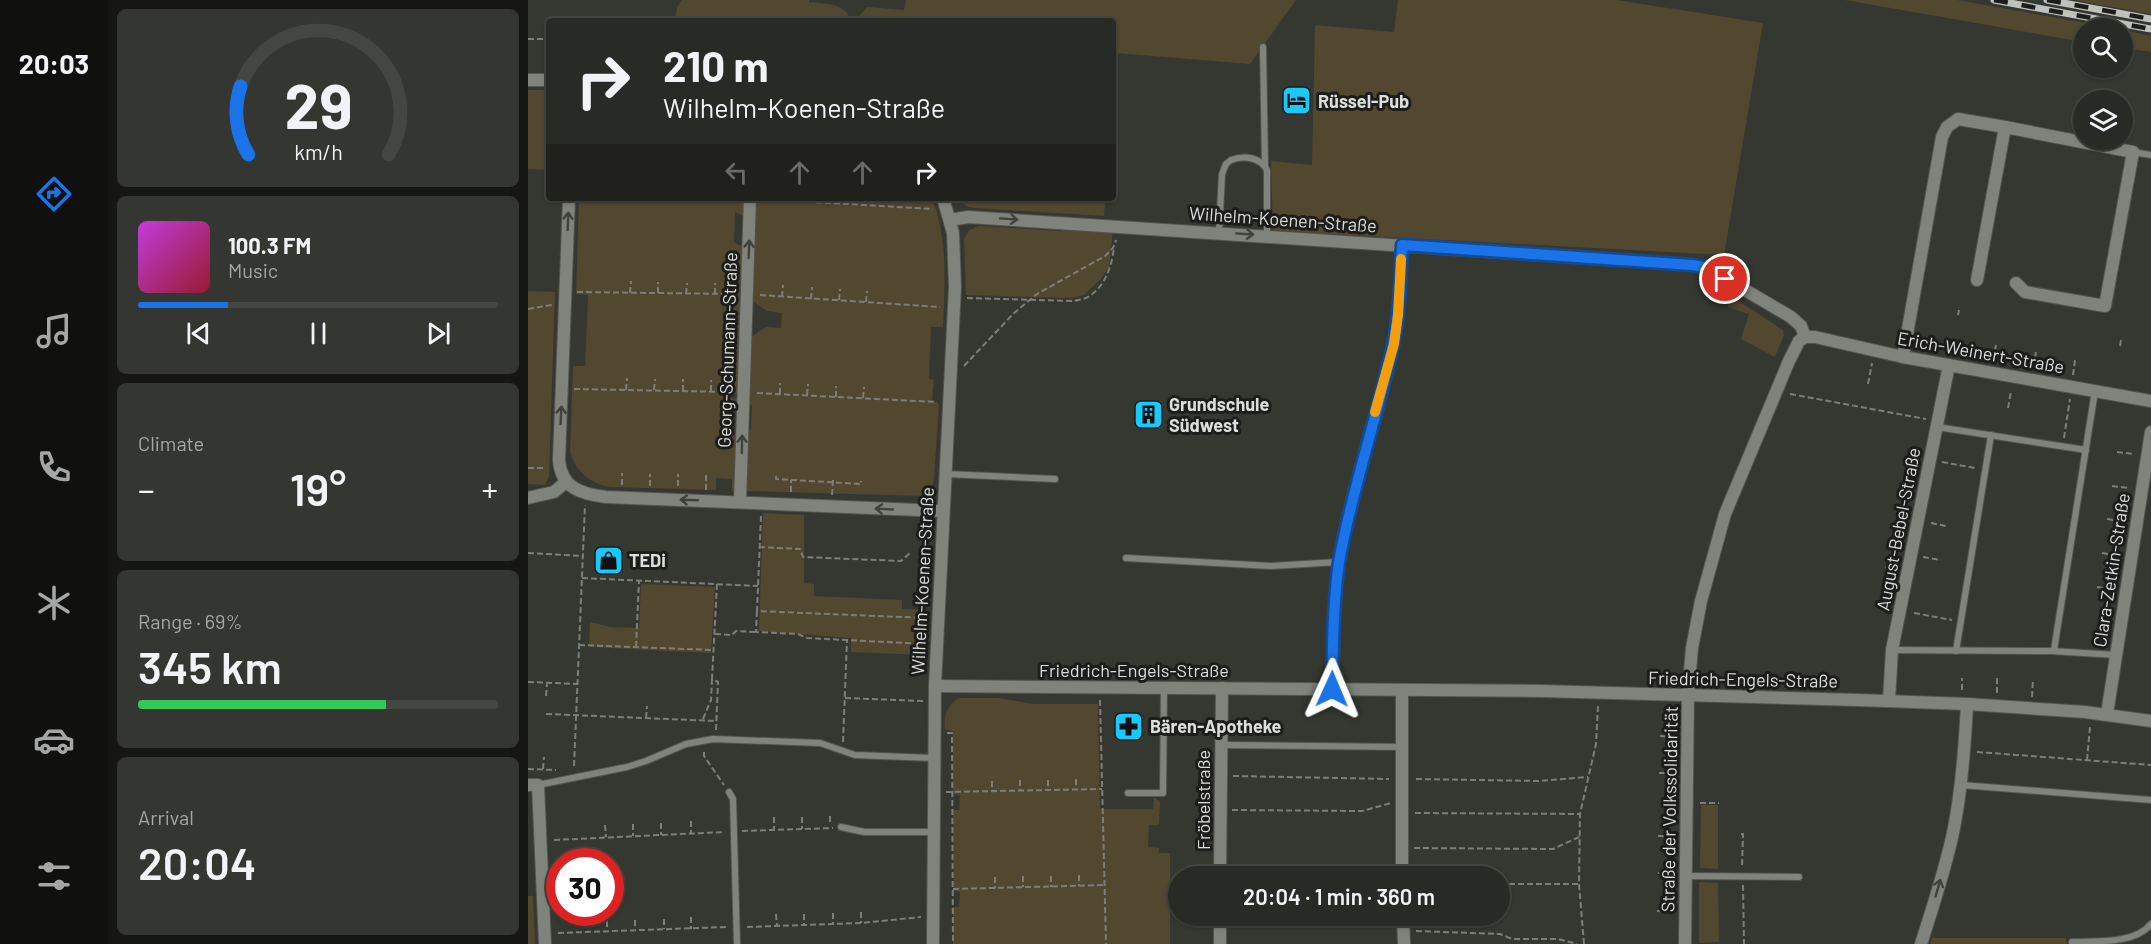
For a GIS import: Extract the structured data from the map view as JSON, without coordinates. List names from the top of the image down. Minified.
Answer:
{"streets":{"street":["Wilhelm-Koenen-Straße","Georg-Schumann-Straße","Erich-Weinert-Straße","August-Bebel-Straße","Clara-Zetkin-Straße","Friedrich-Engels-Straße","Fröbelstraße","Straße der Volkssolidarität"]},"crossings":[["Wilhelm-Koenen-Straße","Erich-Weinert-Straße"],["Wilhelm-Koenen-Straße","Friedrich-Engels-Straße"],["Wilhelm-Koenen-Straße","Straße der Volkssolidarität"],["Erich-Weinert-Straße","August-Bebel-Straße"],["Erich-Weinert-Straße","Straße der Volkssolidarität"],["August-Bebel-Straße","Friedrich-Engels-Straße"],["Clara-Zetkin-Straße","Friedrich-Engels-Straße"],["Friedrich-Engels-Straße","Fröbelstraße"],["Friedrich-Engels-Straße","Straße der Volkssolidarität"]],"one_way":["Georg-Schumann-Straße"],"places":{"hotel":["Rüssel-Pub"],"building":["Grundschule Südwest"],"shop":["TEDi"],"pharmacy":["Bären-Apotheke"]},"page":{"tabs":"20:03","turn":["210 m","Wilhelm-Koenen-Straße"],"song":["100.3 FM","Music"],"tile":["Climate",["Range · 69%","345 km"],["Arrival","20:04"]],"heat":["−","19°","+"],"limit":"30","trip":"20:04 · 1 min · 360 m","gauge":["29","km/h"]}}
